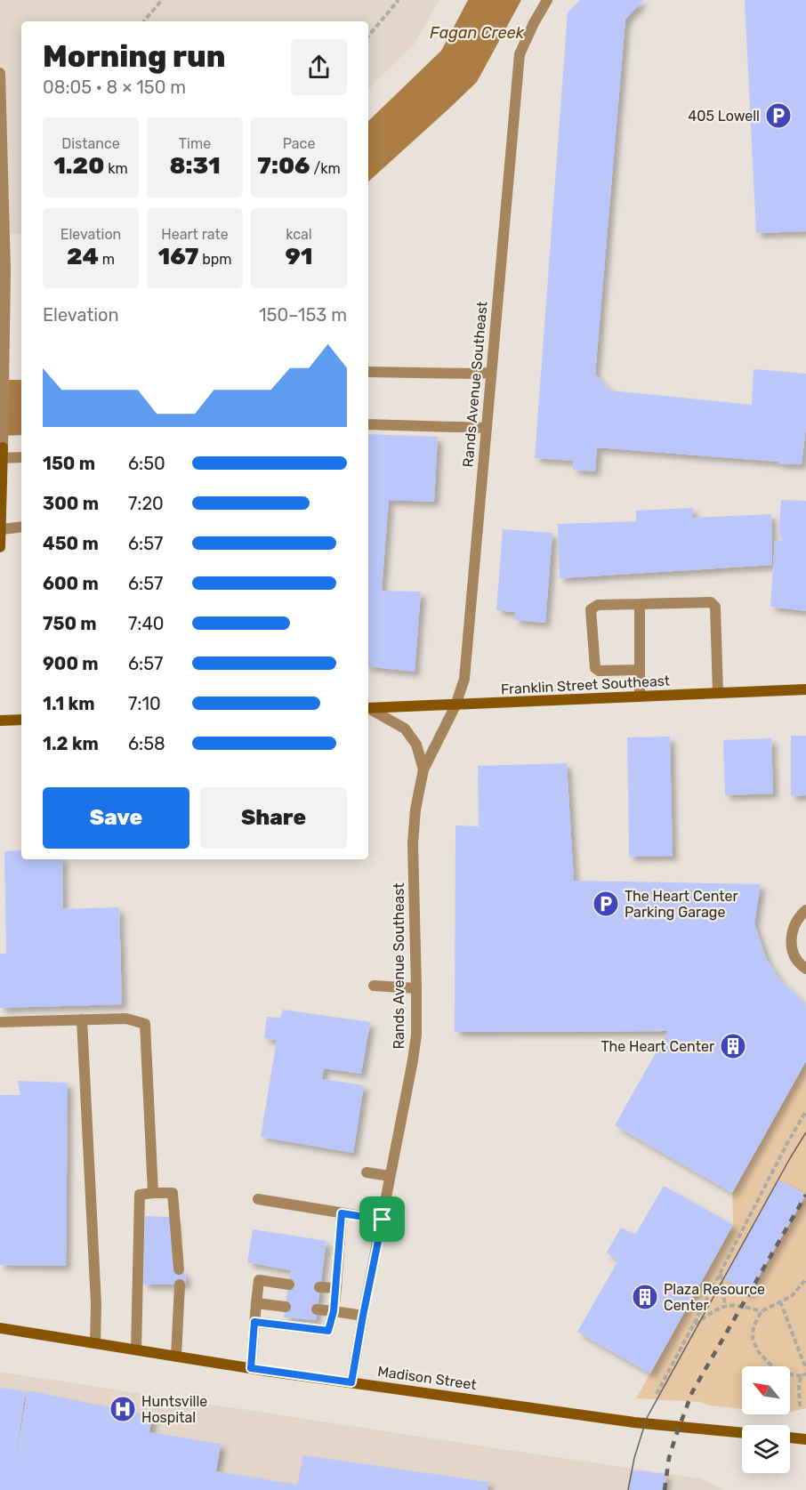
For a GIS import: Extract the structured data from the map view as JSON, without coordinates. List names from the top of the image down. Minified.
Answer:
{"streets":{"main road":["Franklin Street Southeast","Madison Street"],"street":["Rands Avenue Southeast"]},"crossings":[["Rands Avenue Southeast","Franklin Street Southeast"],["Rands Avenue Southeast","Madison Street"]],"water":["Fagan Creek"],"places":{"parking":["405 Lowell","The Heart Center Parking Garage"],"building":["The Heart Center","Plaza Resource Center"],"hospital":["Huntsville Hospital"]},"north":"top left","page":{"heading":["Morning run","08:05 · 8 × 150 m"],"stats":[["Distance","1.20 km"],["Time","8:31"],["Pace","7:06 /km"],["Elevation","24 m"],["Heart rate","167 bpm"],["kcal","91"]],"chart":["Elevation","150–153 m"],"list":[{"name":"150 m","note":"6:50"},{"name":"300 m","note":"7:20"},{"name":"450 m","note":"6:57"},{"name":"600 m","note":"6:57"},{"name":"750 m","note":"7:40"},{"name":"900 m","note":"6:57"},{"name":"1.1 km","note":"7:10"},{"name":"1.2 km","note":"6:58"}],"buttons":["Save","Share"]}}
